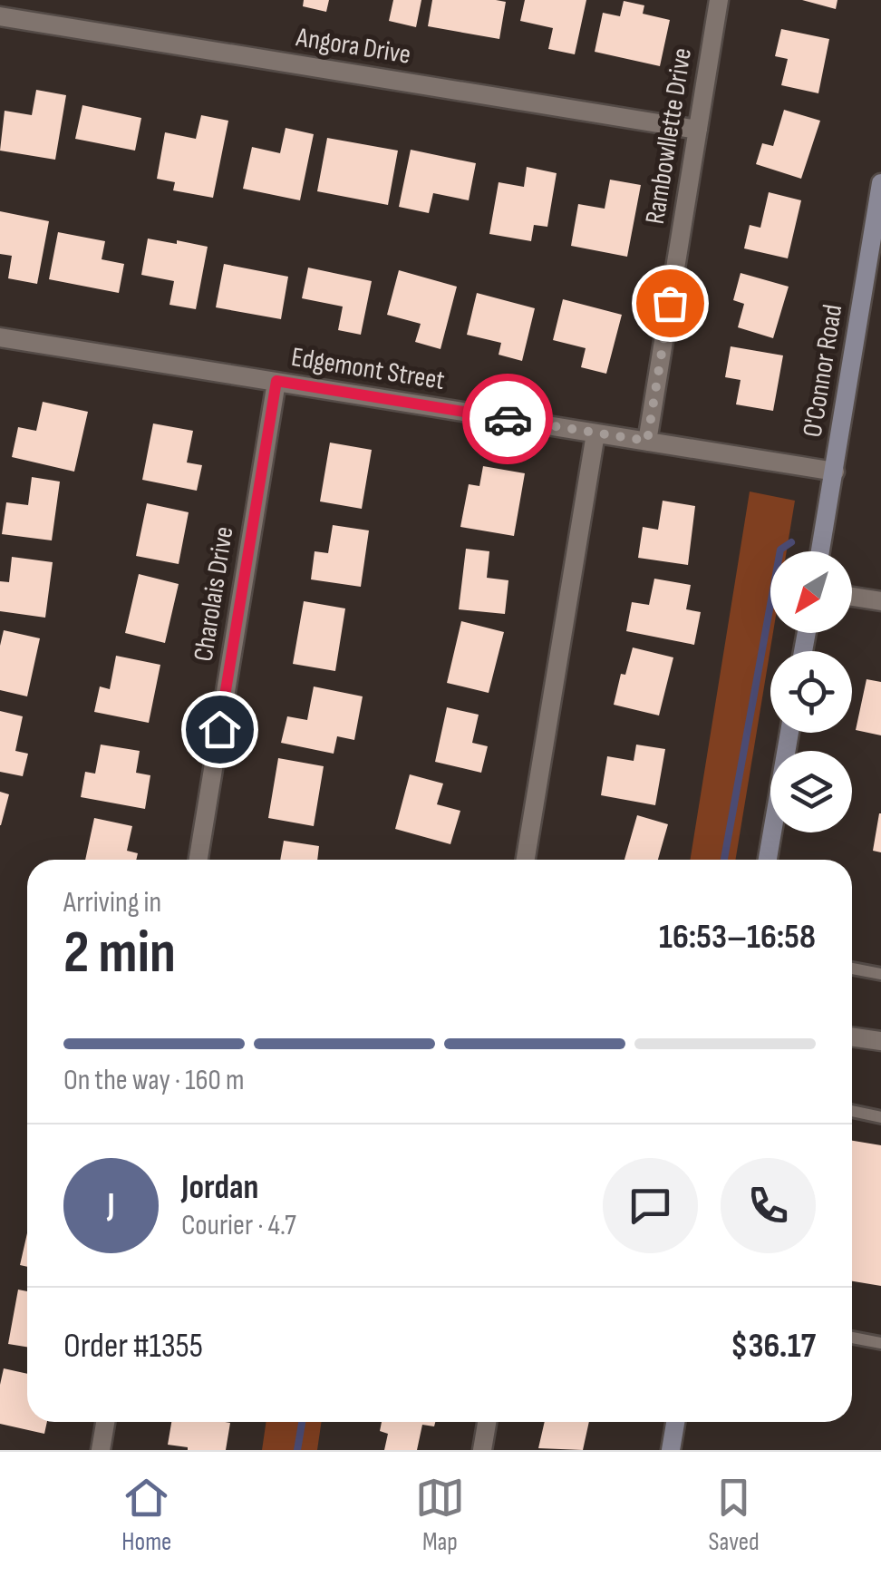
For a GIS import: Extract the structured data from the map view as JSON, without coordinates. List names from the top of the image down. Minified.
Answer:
{"streets":{"main road":["O'Connor Road"],"street":["Angora Drive","Rambowllette Drive","Edgemont Street","Charolais Drive"]},"crossings":[["Angora Drive","Rambowllette Drive"],["Rambowllette Drive","Edgemont Street"],["Edgemont Street","O'Connor Road"],["Edgemont Street","Charolais Drive"]],"north":"bottom left","page":{"heading":["2 min","Arriving in","16:53–16:58"],"panel":["Jordan","Courier · 4.7","Order #1355","$36.17"],"bar":"On the way · 160 m","round":"J","tabs":["Home","Map","Saved"]}}
